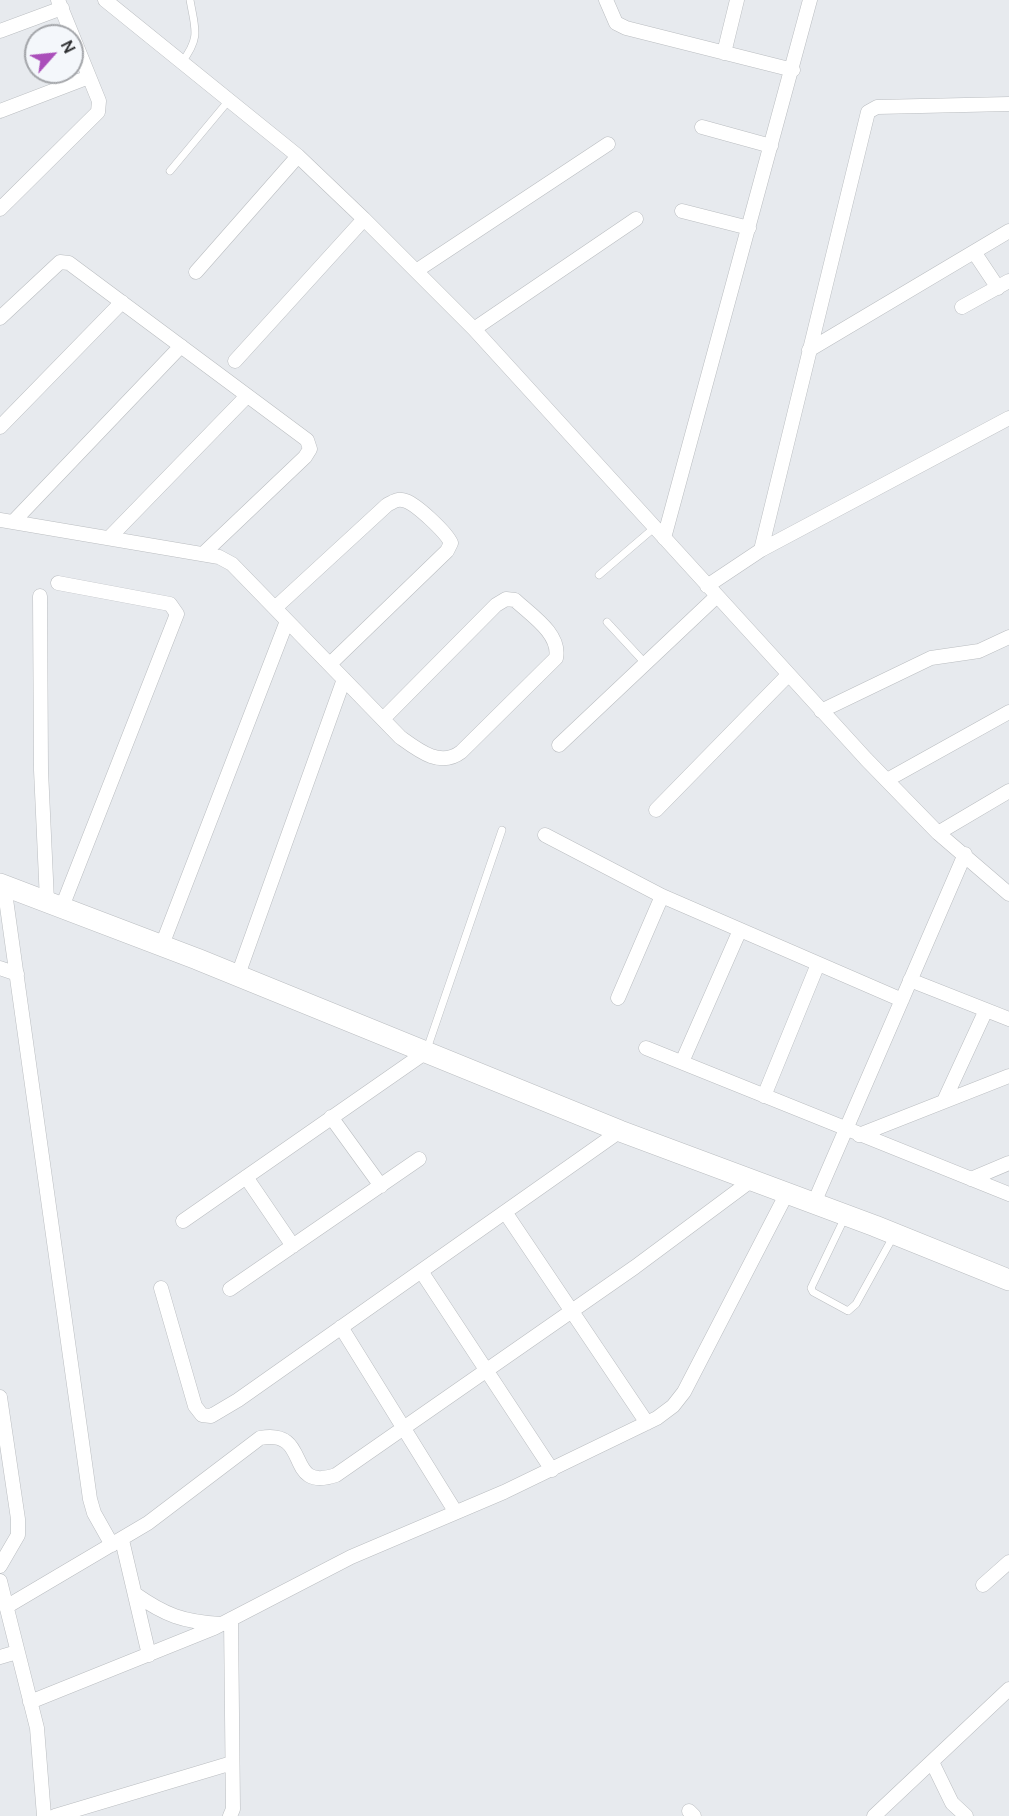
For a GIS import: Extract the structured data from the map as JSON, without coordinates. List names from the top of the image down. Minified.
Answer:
{"north":"top right"}
